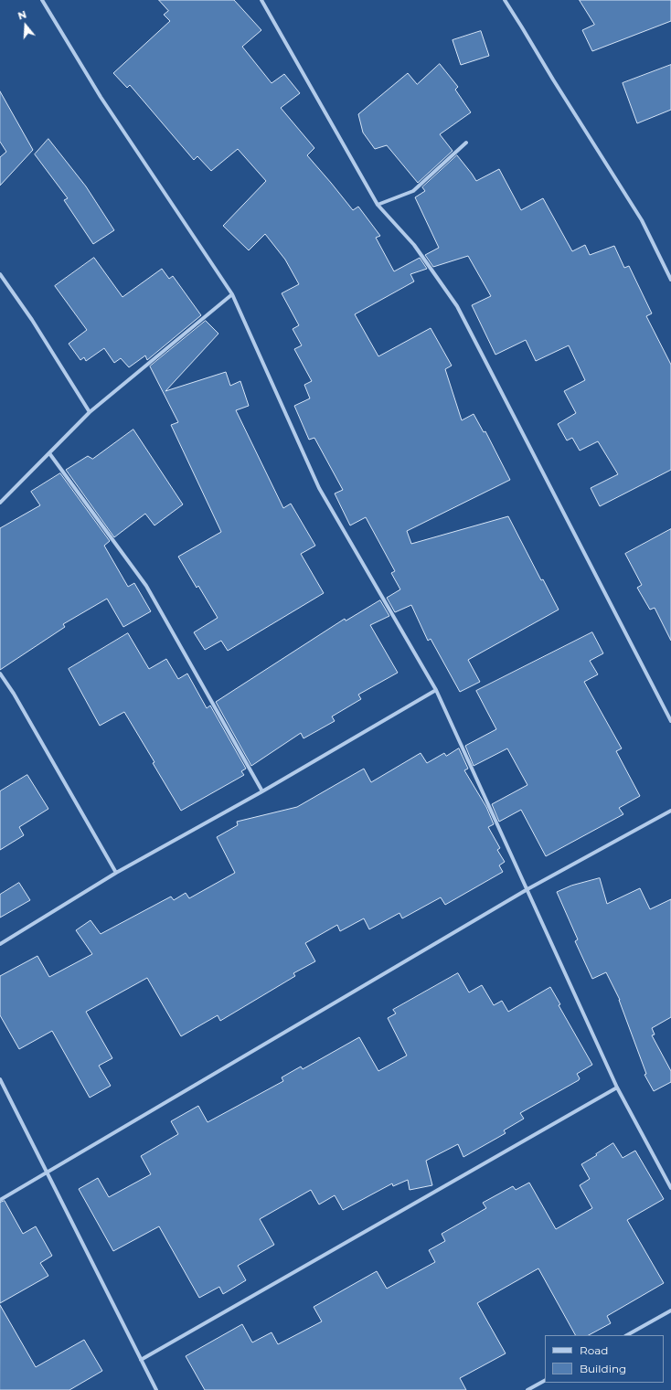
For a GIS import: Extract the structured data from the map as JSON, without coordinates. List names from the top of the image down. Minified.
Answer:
{"legend":["Road","Building"],"north":"top"}
